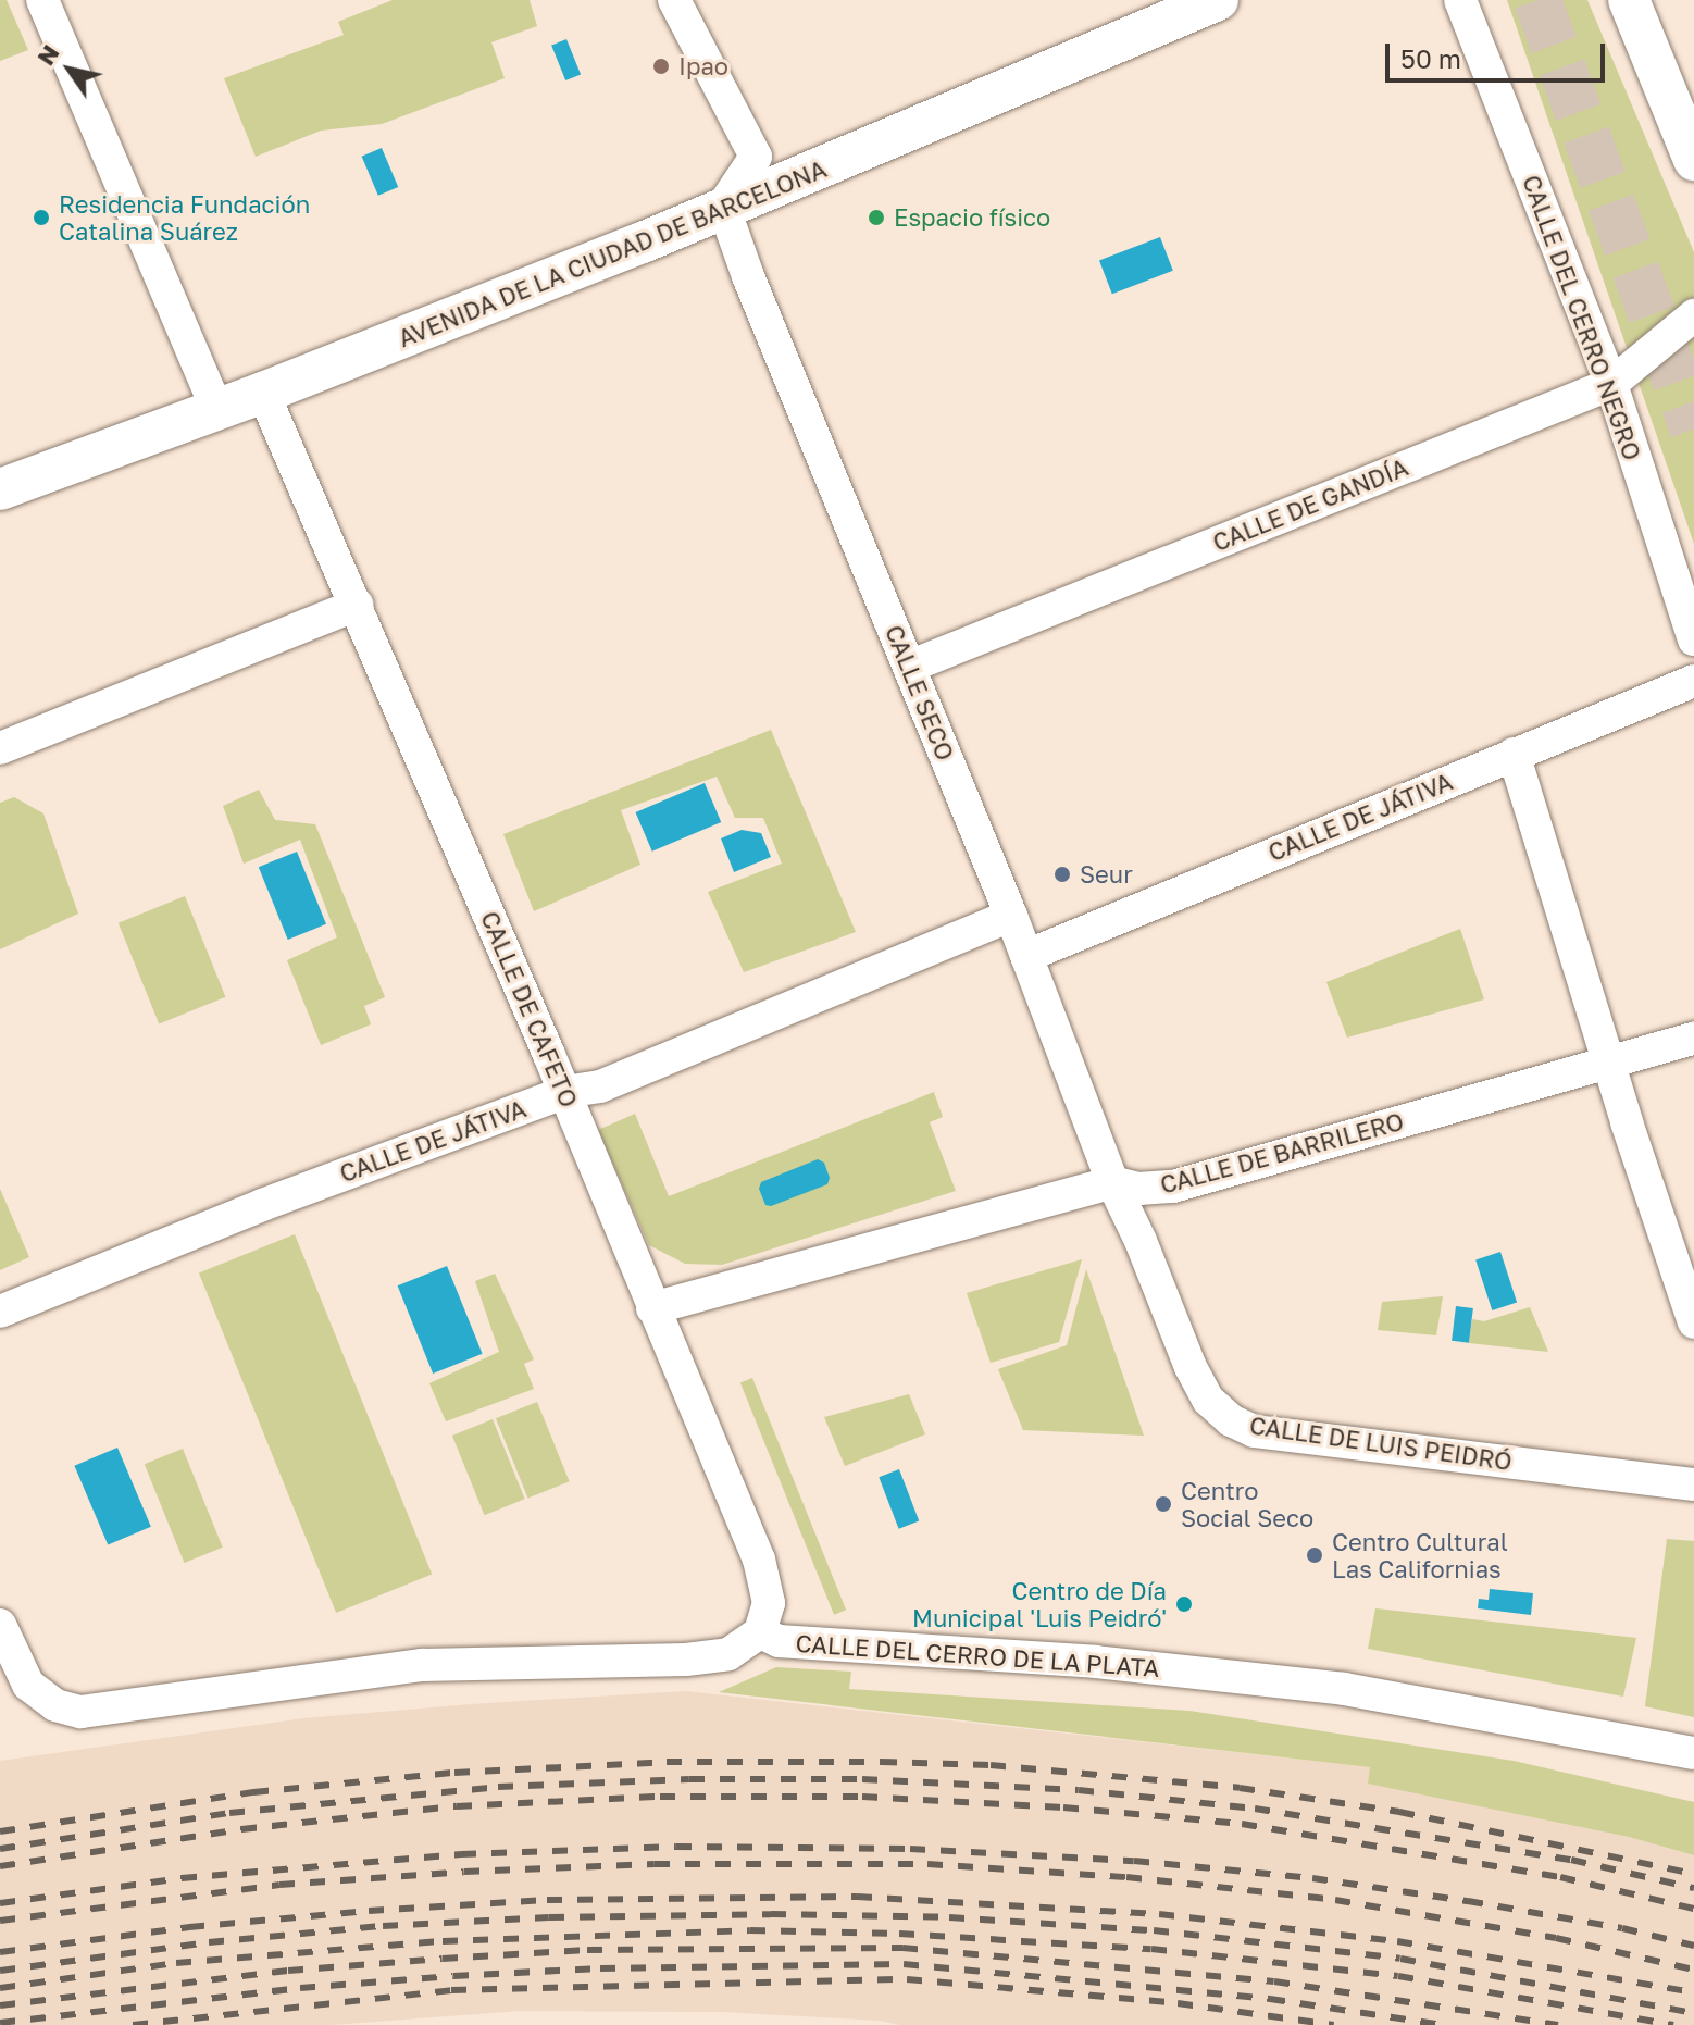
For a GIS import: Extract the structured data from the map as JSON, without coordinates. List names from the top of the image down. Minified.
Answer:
{"streets":{"main road":["AVENIDA DE LA CIUDAD DE BARCELONA"],"street":["CALLE DEL CERRO NEGRO","CALLE DE GANDÍA","CALLE SECO","CALLE DE JÁTIVA","CALLE DE CAFETO","CALLE DE BARRILERO","CALLE DE LUIS PEIDRÓ","CALLE DEL CERRO DE LA PLATA"]},"crossings":[["AVENIDA DE LA CIUDAD DE BARCELONA","CALLE SECO"],["AVENIDA DE LA CIUDAD DE BARCELONA","CALLE DE CAFETO"],["CALLE DEL CERRO NEGRO","CALLE DE GANDÍA"],["CALLE DE GANDÍA","CALLE SECO"],["CALLE SECO","CALLE DE JÁTIVA"],["CALLE SECO","CALLE DE BARRILERO"],["CALLE SECO","CALLE DE LUIS PEIDRÓ"],["CALLE DE JÁTIVA","CALLE DE CAFETO"],["CALLE DE CAFETO","CALLE DE BARRILERO"],["CALLE DE CAFETO","CALLE DEL CERRO DE LA PLATA"],["CALLE DE BARRILERO","CALLE DE LUIS PEIDRÓ"]],"places":["Ipao","Residencia Fundación Catalina Suárez","Espacio físico","Seur","Centro Social Seco","Centro Cultural Las Californias","Centro de Día Municipal 'Luis Peidró'"],"scale_bar":"50 m","north":"top left"}
